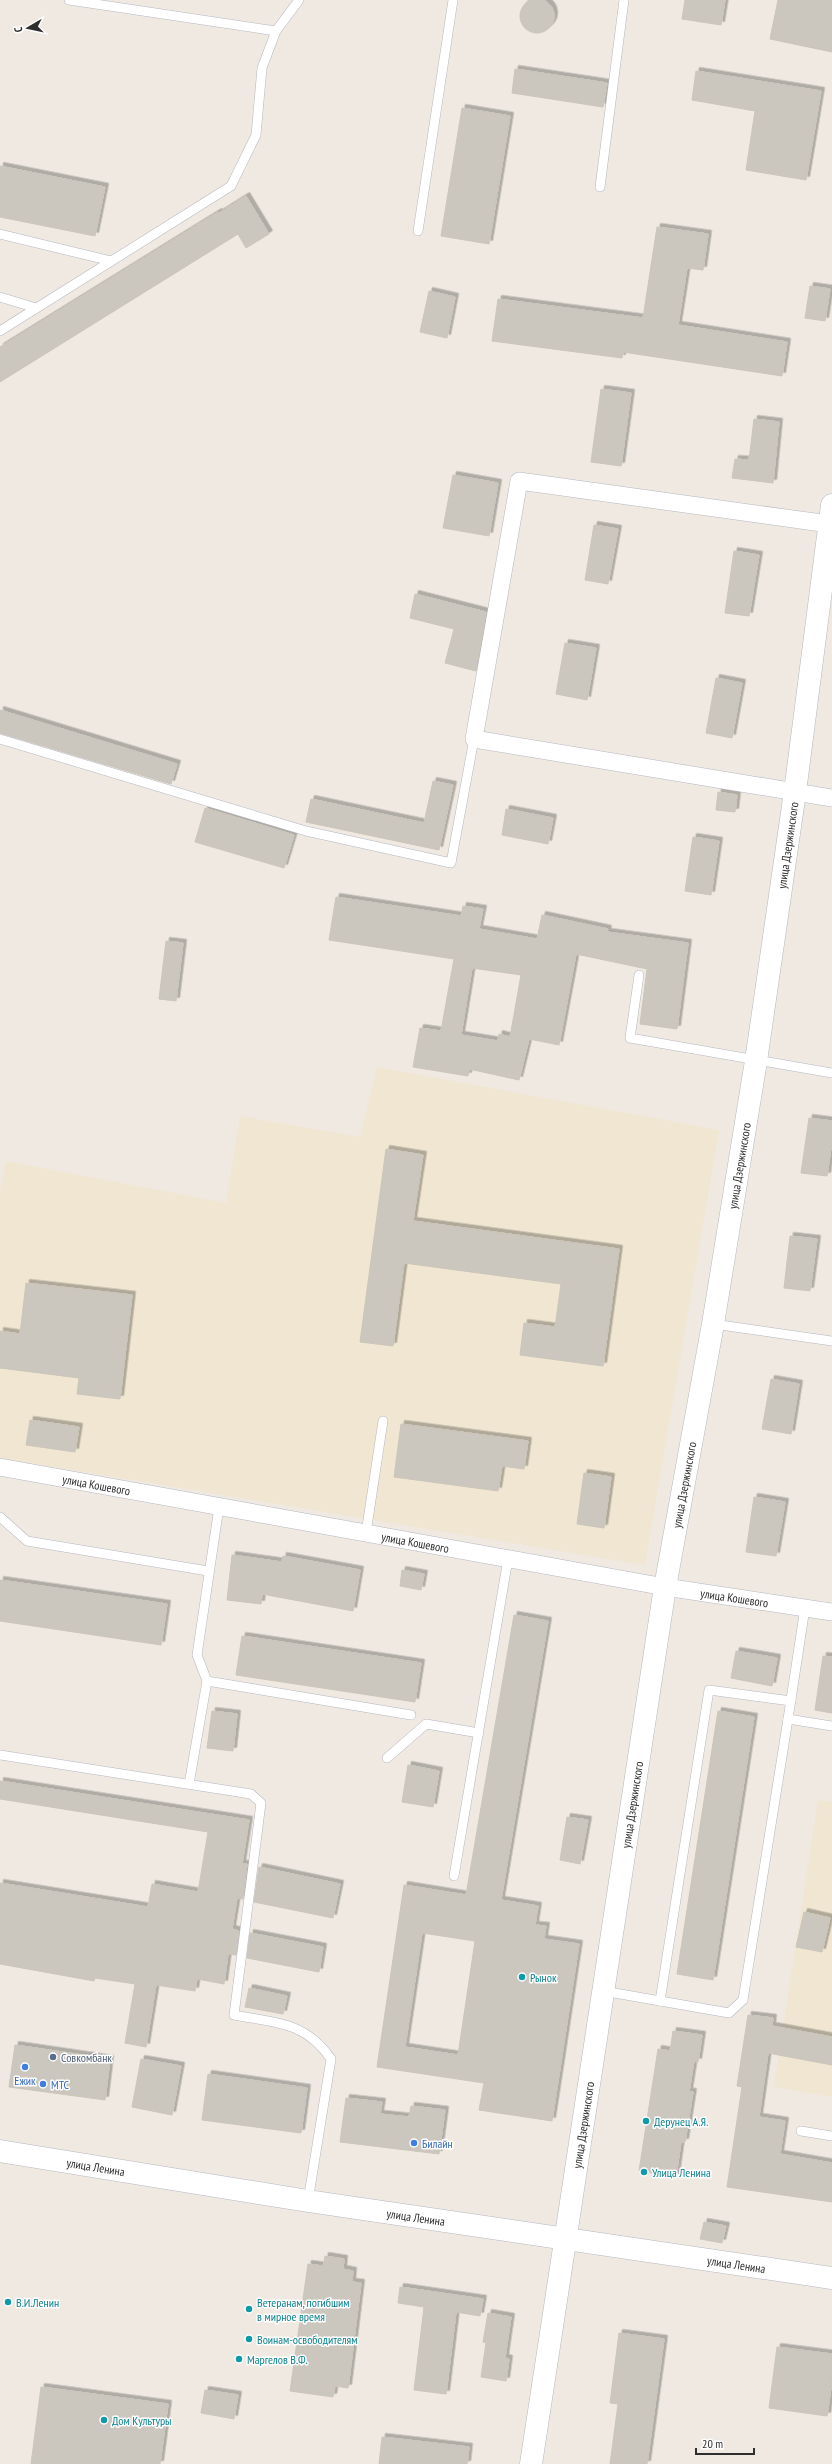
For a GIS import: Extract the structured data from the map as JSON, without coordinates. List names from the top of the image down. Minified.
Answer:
{"streets":{"street":["улица Дзержинского","улица Кошевого","улица Ленина"]},"crossings":[["улица Дзержинского","улица Кошевого"],["улица Дзержинского","улица Ленина"]],"places":["Рынок","Совкомбанк","Ежик","МТС","Дерунец А.Я.","Билайн","Улица Ленина","В.И.Ленин","Ветеранам, погибшим в мирное время","Воинам-освободителям","Маргелов В.Ф.","Дом Культуры"],"scale_bar":"20 m","north":"left"}
